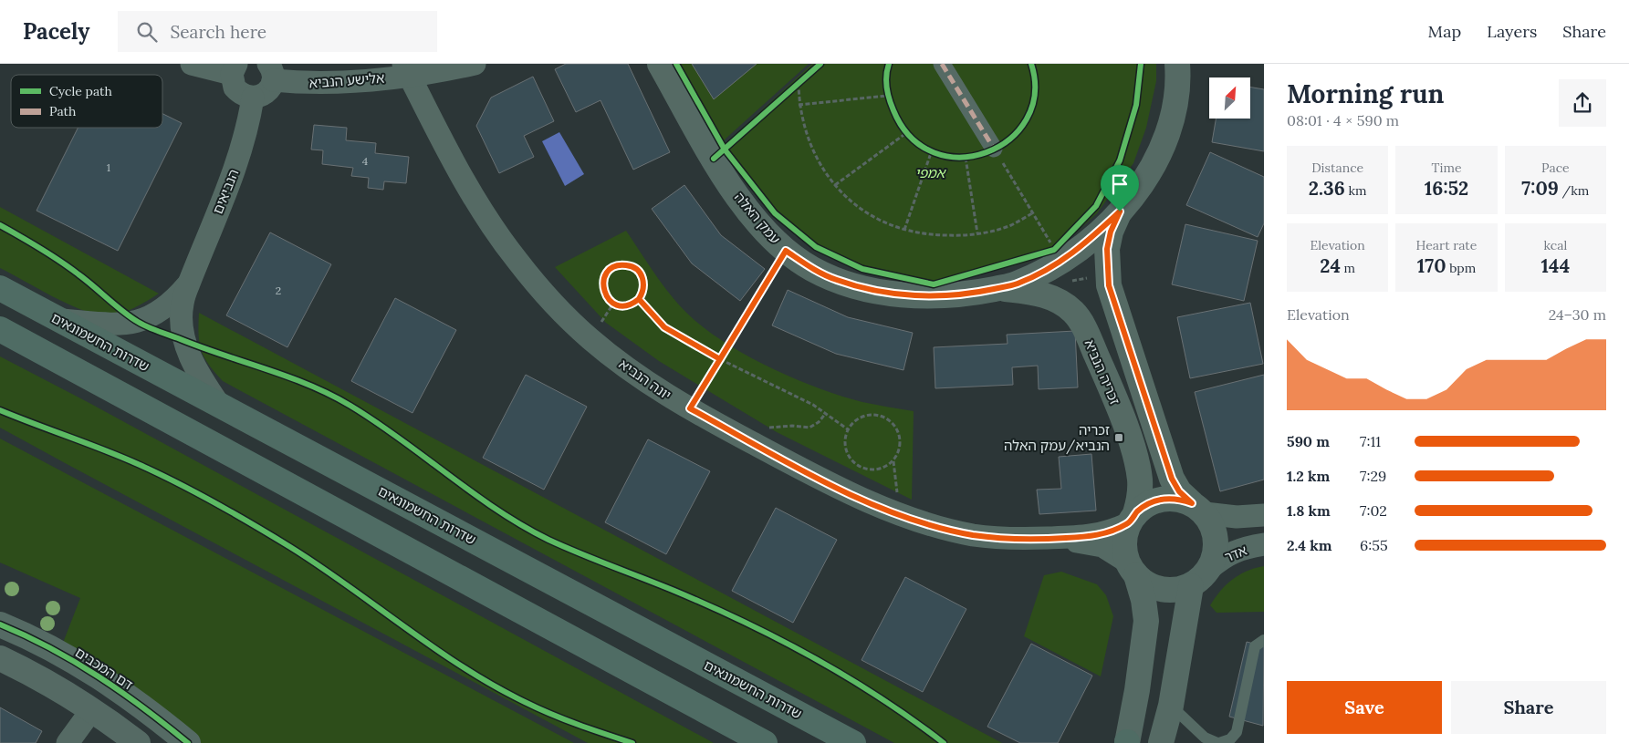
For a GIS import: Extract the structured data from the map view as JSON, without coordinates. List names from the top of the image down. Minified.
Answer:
{"streets":{"main road":["שדרות החשמונאים"],"street":["אלישע הנביא","הנביאים","עמק האלה","זכריה הנביא","יונה הנביא","אדר","דם המכבים"]},"crossings":[["אלישע הנביא","יונה הנביא"],["הנביאים","שדרות החשמונאים"],["עמק האלה","זכריה הנביא"],["זכריה הנביא","יונה הנביא"],["זכריה הנביא","אדר"],["יונה הנביא","אדר"]],"parks":["אמפי"],"places":{"transit":["זכריה הנביא/עמק האלה"]},"house_numbers":["4","1","2"],"legend":["Cycle path","Path"],"north":"top right","page":{"header":"Pacely","search":"Search here","nav":["Map","Layers","Share"],"heading":["Morning run","08:01 · 4 × 590 m"],"stats":[["Distance","2.36 km"],["Time","16:52"],["Pace","7:09 /km"],["Elevation","24 m"],["Heart rate","170 bpm"],["kcal","144"]],"chart":["Elevation","24–30 m"],"list":[{"name":"590 m","note":"7:11"},{"name":"1.2 km","note":"7:29"},{"name":"1.8 km","note":"7:02"},{"name":"2.4 km","note":"6:55"}],"buttons":["Save","Share"]}}
